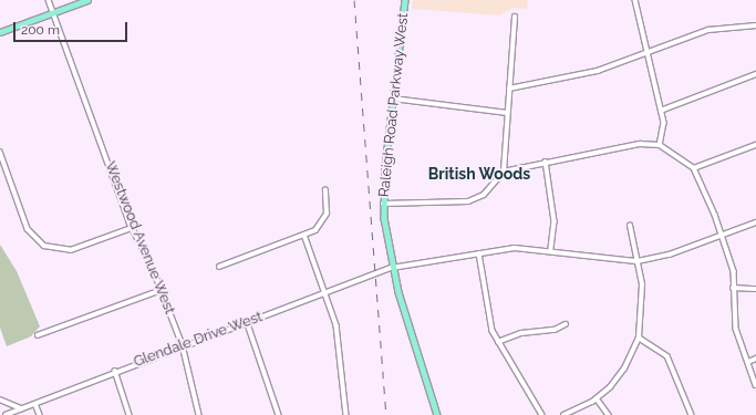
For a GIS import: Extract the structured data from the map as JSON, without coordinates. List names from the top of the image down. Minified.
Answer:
{"streets":{"main road":["Raleigh Road Parkway West"],"street":["Westwood Avenue West","Glendale Drive West"]},"crossings":[["Raleigh Road Parkway West","Glendale Drive West"],["Westwood Avenue West","Glendale Drive West"]],"districts":["British Woods"],"scale_bar":"200 m"}
